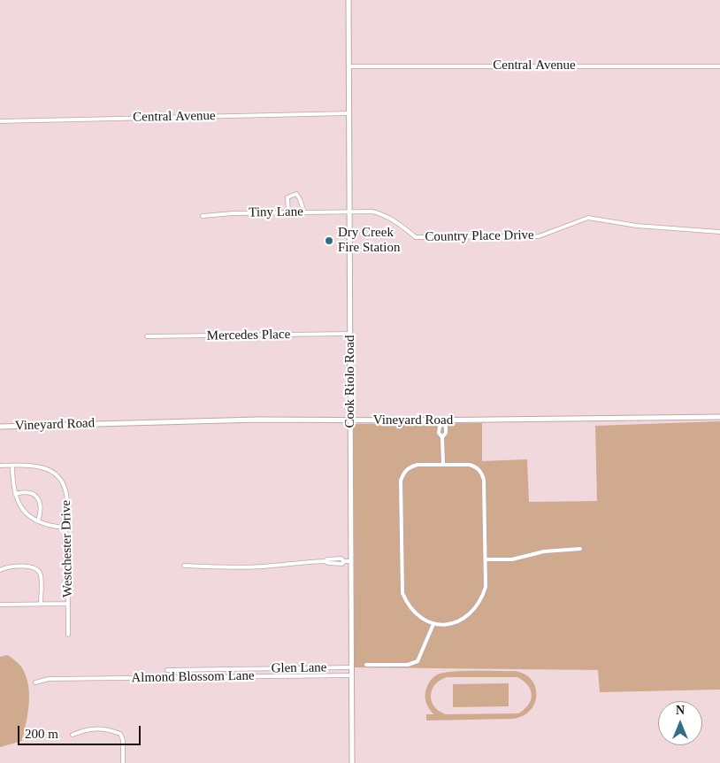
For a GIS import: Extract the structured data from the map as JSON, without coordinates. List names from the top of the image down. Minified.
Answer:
{"streets":{"street":["Central Avenue","Tiny Lane","Country Place Drive","Mercedes Place","Cook Riolo Road","Vineyard Road","Westchester Drive","Glen Lane","Almond Blossom Lane"]},"crossings":[["Central Avenue","Cook Riolo Road"],["Tiny Lane","Country Place Drive"],["Tiny Lane","Cook Riolo Road"],["Country Place Drive","Cook Riolo Road"],["Mercedes Place","Cook Riolo Road"],["Cook Riolo Road","Vineyard Road"],["Cook Riolo Road","Glen Lane"],["Cook Riolo Road","Almond Blossom Lane"]],"places":["Dry Creek Fire Station"],"scale_bar":"200 m","north":"top"}
